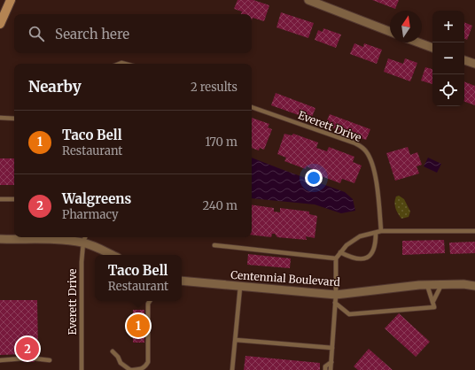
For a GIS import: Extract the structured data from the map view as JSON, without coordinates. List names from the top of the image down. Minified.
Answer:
{"streets":{"street":["Centennial Boulevard"],"lane":["Everett Drive"]},"north":"top","page":{"map_buttons":["+","−"],"search":"Search here","heading":["Nearby","2 results"],"list":[{"mark":"1","name":"Taco Bell","note":"Restaurant","value":"170 m"},{"mark":"2","name":"Walgreens","note":"Pharmacy","value":"240 m"}],"popup":["Taco Bell","Restaurant"],"pins":["1","2"]}}
